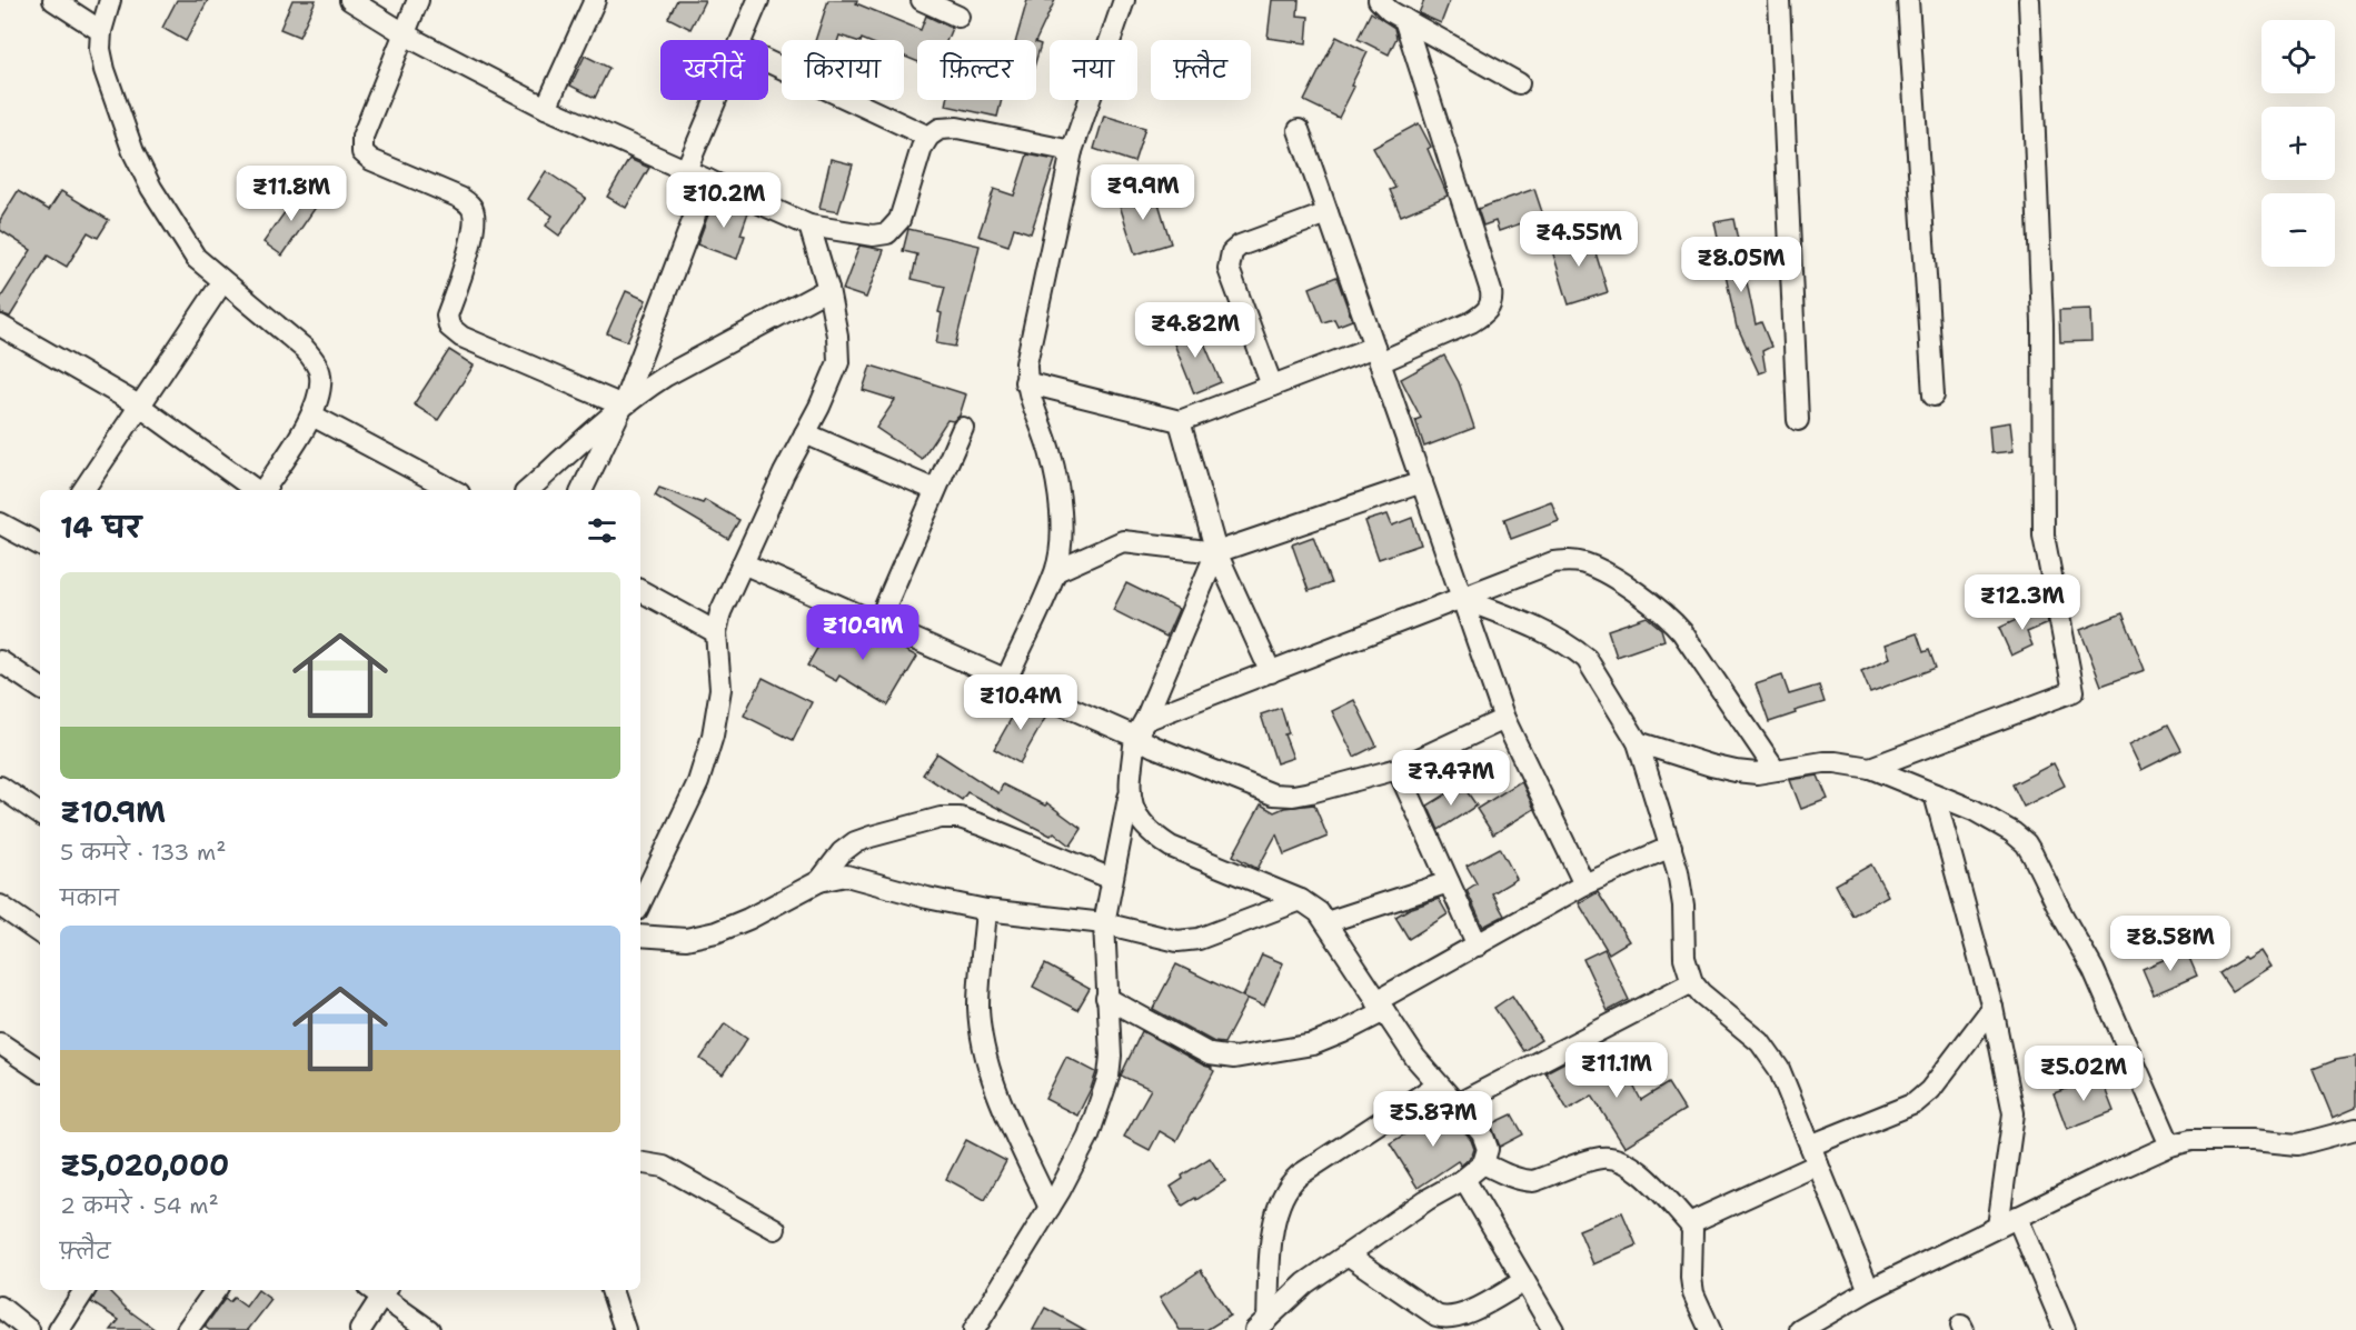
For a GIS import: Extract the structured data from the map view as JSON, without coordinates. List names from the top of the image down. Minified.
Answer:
{"page":{"map_buttons":["+","−"],"chip":["खरीदें","किराया","फ़िल्टर","नया","फ़्लैट"],"price":["₹9.9M","₹11.8M","₹10.2M","₹4.55M","₹8.05M","₹4.82M","₹12.3M","₹10.9M","₹10.4M","₹7.47M","₹8.58M","₹11.1M","₹5.02M","₹5.87M"],"heading":"14 घर","list":[{"name":"₹10.9M","note":"5 कमरे · 133 m² · मकान"},{"name":"₹5,020,000","note":"2 कमरे · 54 m² · फ़्लैट"}]}}
